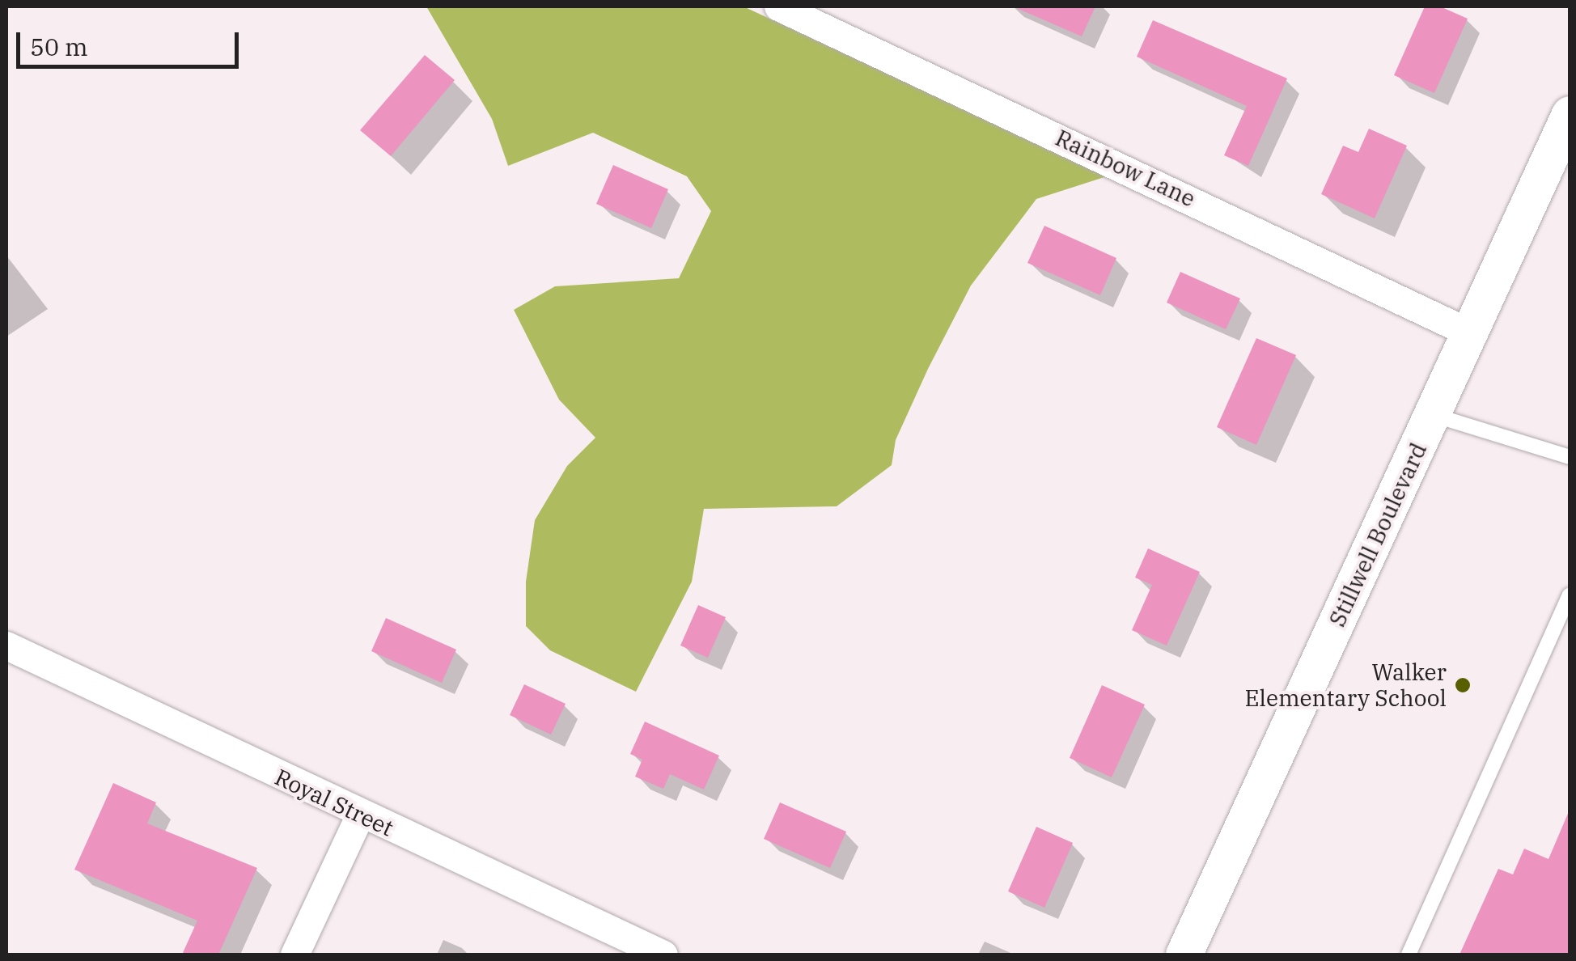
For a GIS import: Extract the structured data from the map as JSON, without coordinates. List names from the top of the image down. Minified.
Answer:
{"streets":{"street":["Rainbow Lane","Stillwell Boulevard","Royal Street"]},"crossings":[["Rainbow Lane","Stillwell Boulevard"]],"places":["Walker Elementary School"],"scale_bar":"50 m"}
